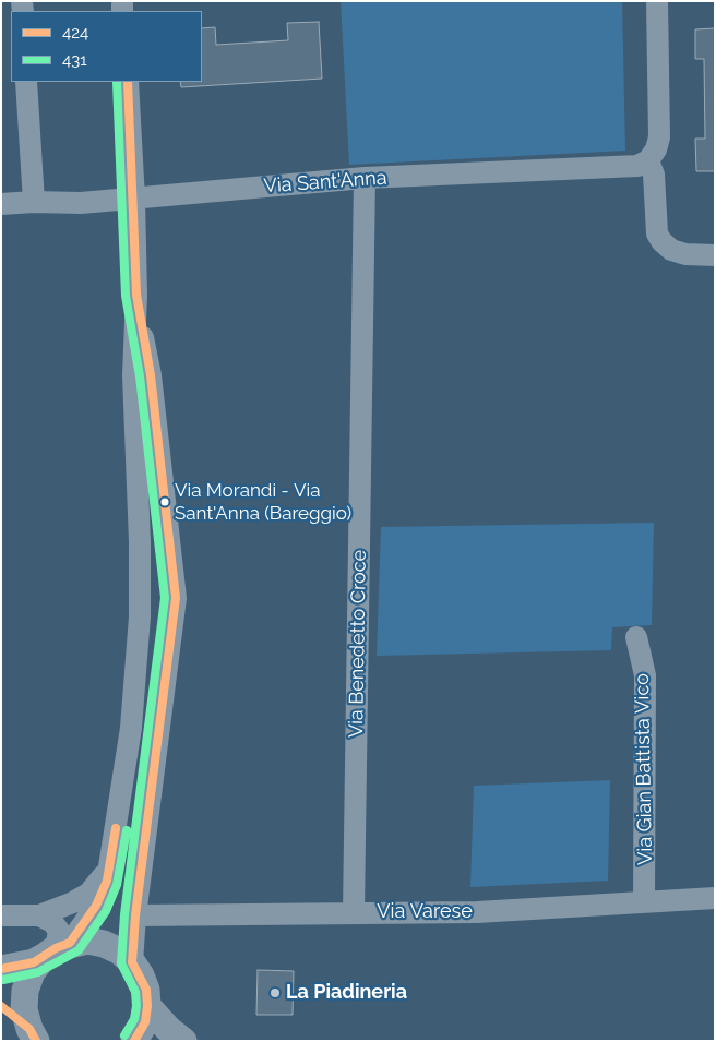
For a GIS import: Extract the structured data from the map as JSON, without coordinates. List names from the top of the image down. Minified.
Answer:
{"streets":{"street":["Via Sant'Anna","Via Benedetto Croce","Via Gian Battista Vico","Via Varese"]},"crossings":[["Via Sant'Anna","Via Benedetto Croce"],["Via Benedetto Croce","Via Varese"],["Via Gian Battista Vico","Via Varese"]],"places":["Via Morandi - Via Sant'Anna (Bareggio)","La Piadineria"],"lines":["transit line 424","transit line 431"],"legend":["424","431"]}
